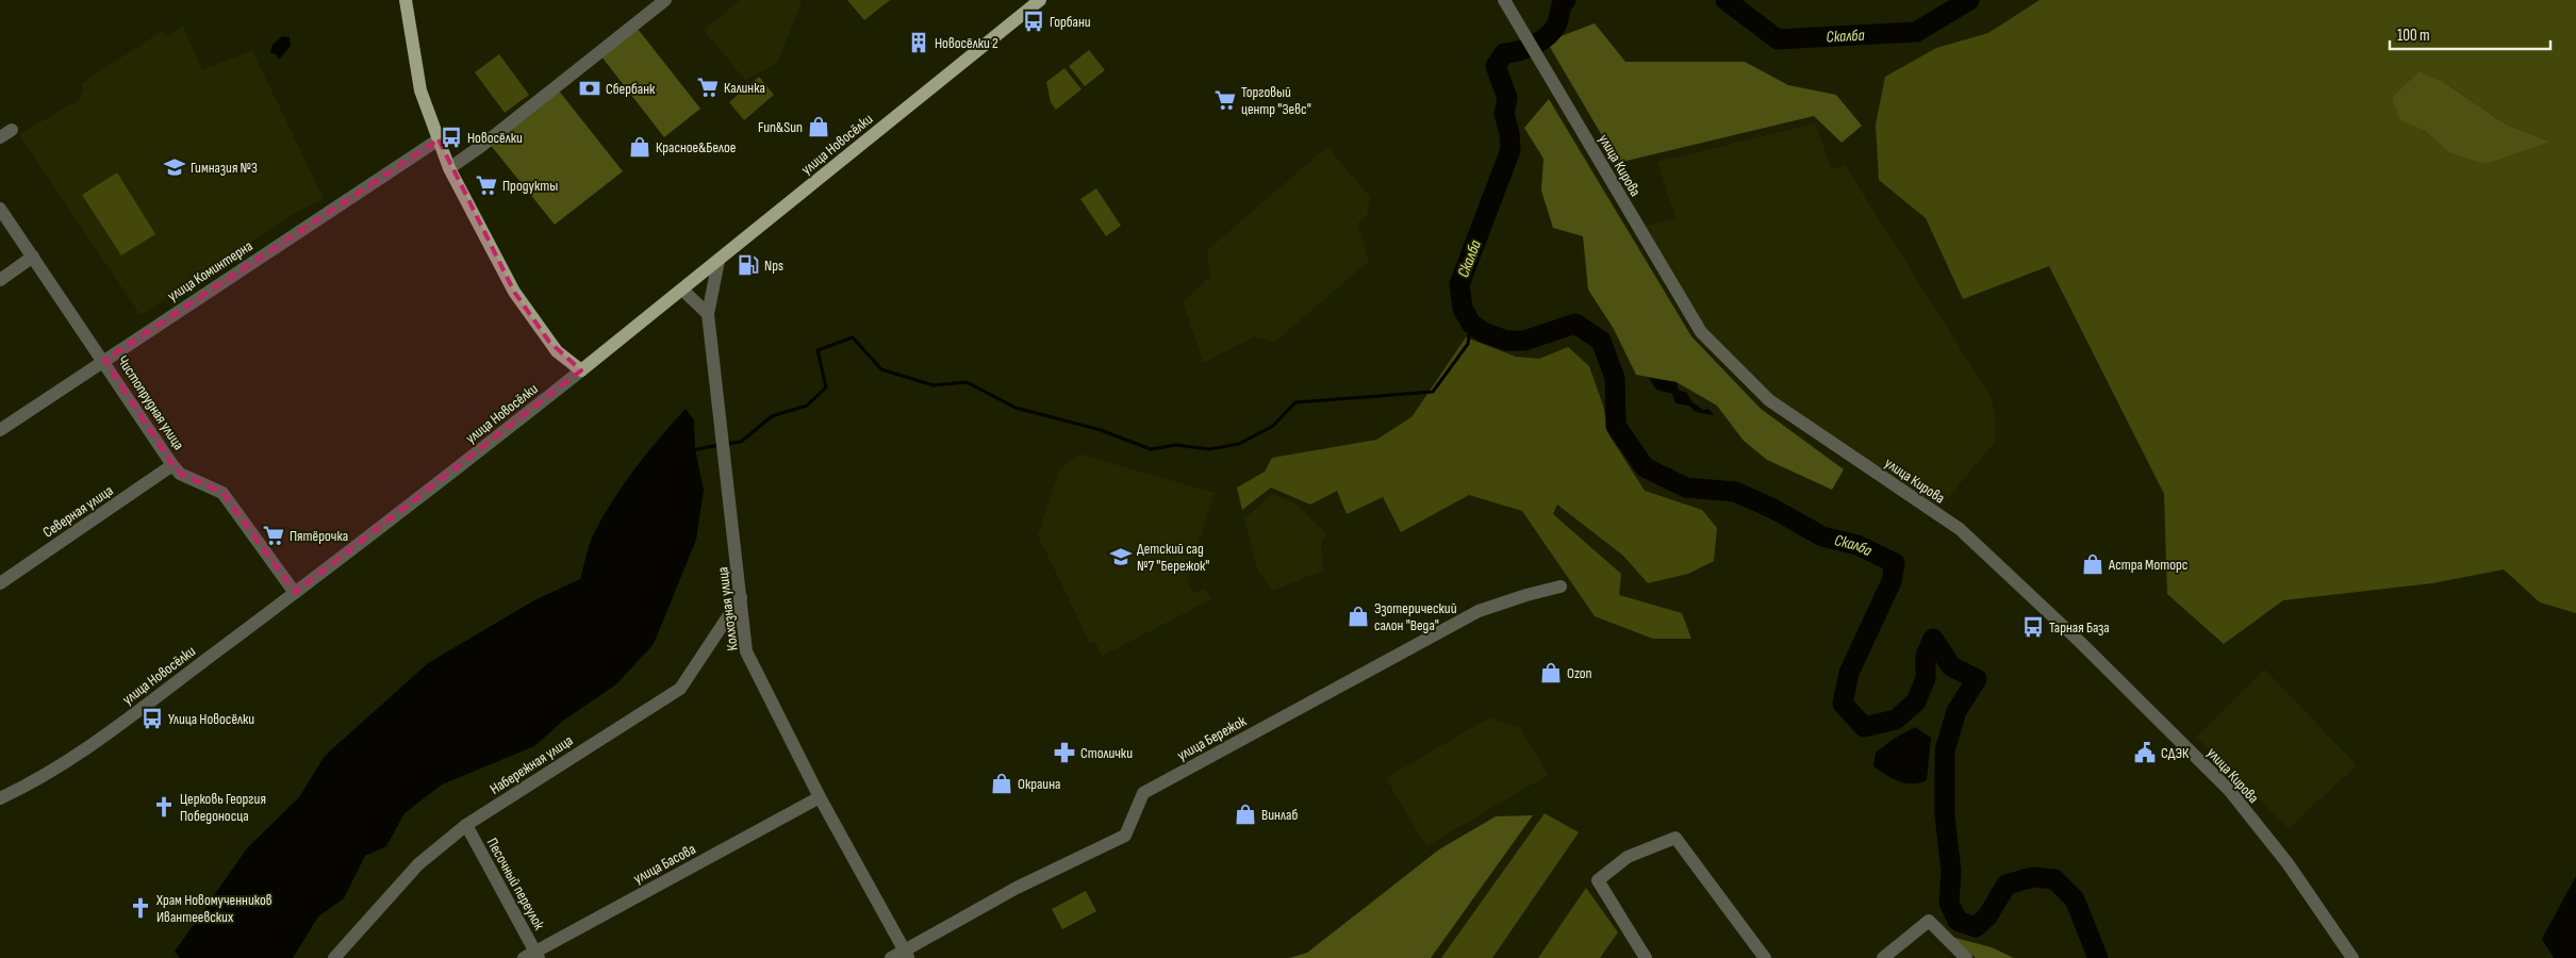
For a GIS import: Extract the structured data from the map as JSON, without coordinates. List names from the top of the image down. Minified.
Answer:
{"streets":{"main road":["улица Новосёлки"],"street":["улица Кирова","улица Коминтерна","Чистопрудная улица","Северная улица","Колхозная улица","улица Бережок","Набережная улица","улица Басова","Песочный переулок"]},"crossings":[["улица Новосёлки","Чистопрудная улица"],["улица Новосёлки","Колхозная улица"],["улица Коминтерна","Чистопрудная улица"],["Чистопрудная улица","Северная улица"],["Колхозная улица","улица Бережок"],["Колхозная улица","Набережная улица"],["Колхозная улица","улица Басова"],["Набережная улица","Песочный переулок"],["улица Басова","Песочный переулок"]],"water":["Скалба"],"places":{"bus stop":["Горбани","Новосёлки","Тарная База","Улица Новосёлки"],"building":["Новосёлки 2"],"supermarket":["Калинка","Торговый центр \"Зевс\"","Продукты","Пятёрочка"],"bank":["Сбербанк"],"shop":["Fun&Sun","Красное&Белое","Астра Моторс","Эзотерический салон \"Веда\"","Ozon","Окраина","Винлаб"],"school or university":["Гимназия №3","Детский сад №7 \"Бережок\""],"fuel station":["Nps"],"pharmacy":["Столички"],"public building":["СДЭК"],"church":["Церковь Георгия Победоносца","Храм Новомученников Ивантеевских"]},"scale_bar":"100 m"}
